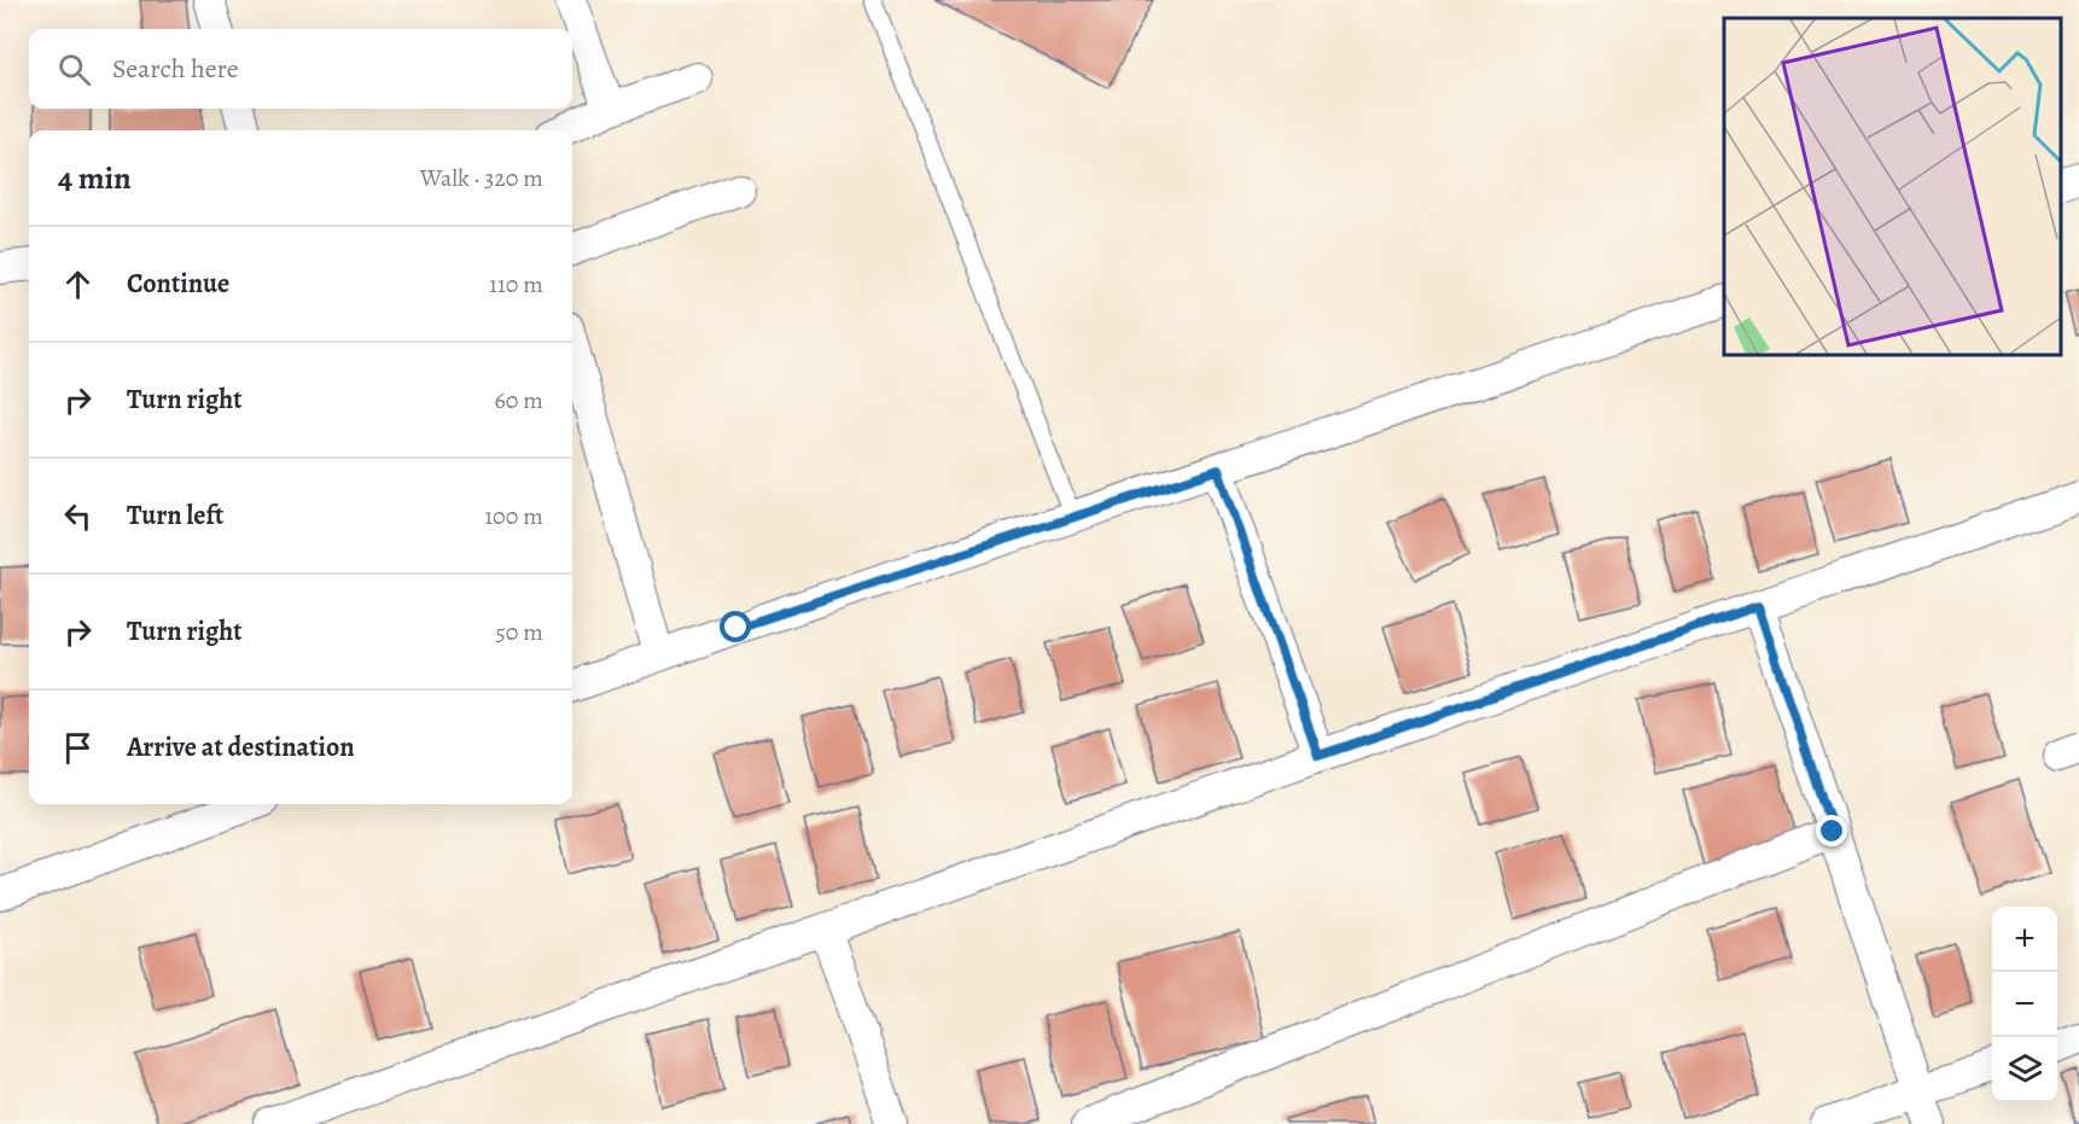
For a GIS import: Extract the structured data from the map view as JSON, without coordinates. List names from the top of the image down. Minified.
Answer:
{"page":{"search":"Search here","heading":["4 min","Walk · 320 m"],"list":[["Continue","110 m"],["Turn right","60 m"],["Turn left","100 m"],["Turn right","50 m"],"Arrive at destination"],"map_buttons":["+","−"]}}
